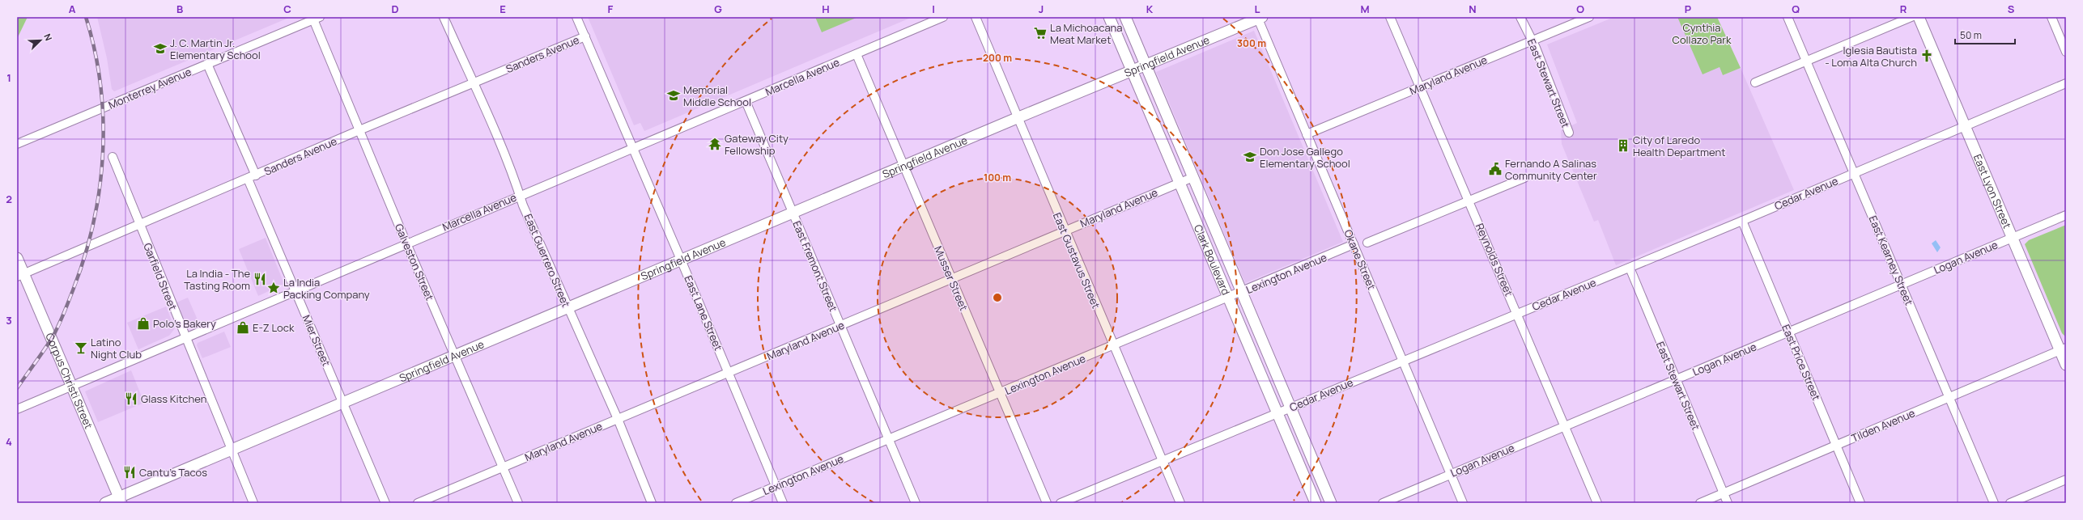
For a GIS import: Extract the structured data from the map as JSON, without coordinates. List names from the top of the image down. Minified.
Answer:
{"streets":{"main road":["Springfield Avenue","East Lyon Street","Clark Boulevard","Corpus Christi Street"],"street":["Sanders Avenue","Maryland Avenue","Marcella Avenue","East Stewart Street","Monterrey Avenue","Cedar Avenue","Logan Avenue","Okane Street","Reynolds Street","East Guerrero Street","East Gustavus Street","East Kearney Street","Galveston Street","East Fremont Street","Lexington Avenue","Garfield Street","Musser Street","East Lane Street","Mier Street","East Price Street","Tilden Avenue"]},"crossings":[["Sanders Avenue","East Guerrero Street"],["Sanders Avenue","Galveston Street"],["Sanders Avenue","Garfield Street"],["Sanders Avenue","East Lane Street"],["Sanders Avenue","Mier Street"],["Sanders Avenue","Corpus Christi Street"],["Springfield Avenue","Clark Boulevard"],["Springfield Avenue","Okane Street"],["Springfield Avenue","East Guerrero Street"],["Springfield Avenue","East Gustavus Street"],["Springfield Avenue","Galveston Street"],["Springfield Avenue","East Fremont Street"],["Springfield Avenue","Garfield Street"],["Springfield Avenue","Musser Street"],["Springfield Avenue","East Lane Street"],["Springfield Avenue","Mier Street"],["Springfield Avenue","Corpus Christi Street"],["Maryland Avenue","East Stewart Street"],["Maryland Avenue","Clark Boulevard"],["Maryland Avenue","Okane Street"],["Maryland Avenue","Reynolds Street"],["Maryland Avenue","East Guerrero Street"],["Maryland Avenue","East Gustavus Street"],["Maryland Avenue","Galveston Street"],["Maryland Avenue","East Fremont Street"],["Maryland Avenue","Musser Street"],["Maryland Avenue","East Lane Street"],["Marcella Avenue","East Guerrero Street"],["Marcella Avenue","Galveston Street"],["Marcella Avenue","East Fremont Street"],["Marcella Avenue","Garfield Street"],["Marcella Avenue","Musser Street"],["Marcella Avenue","East Lane Street"],["Marcella Avenue","Mier Street"],["Marcella Avenue","Corpus Christi Street"],["East Stewart Street","Cedar Avenue"],["East Stewart Street","Logan Avenue"],["East Stewart Street","Tilden Avenue"],["Monterrey Avenue","Galveston Street"],["East Lyon Street","Cedar Avenue"],["East Lyon Street","Logan Avenue"],["East Lyon Street","Tilden Avenue"],["Cedar Avenue","Clark Boulevard"],["Cedar Avenue","Okane Street"],["Cedar Avenue","Reynolds Street"],["Cedar Avenue","East Gustavus Street"],["Cedar Avenue","East Kearney Street"],["Cedar Avenue","East Price Street"],["Logan Avenue","Okane Street"],["Logan Avenue","Reynolds Street"],["Logan Avenue","East Kearney Street"],["Logan Avenue","East Price Street"],["Clark Boulevard","Lexington Avenue"],["Okane Street","Lexington Avenue"],["East Gustavus Street","Lexington Avenue"],["East Kearney Street","Tilden Avenue"],["East Fremont Street","Lexington Avenue"],["Lexington Avenue","Musser Street"],["Lexington Avenue","East Lane Street"],["East Price Street","Tilden Avenue"]],"parks":["Cynthia Collazo Park"],"places":{"supermarket":["La Michoacana Meat Market"],"school or university":["J. C. Martin Jr. Elementary School","Memorial Middle School","Don Jose Gallego Elementary School"],"church":["Iglesia Bautista - Loma Alta Church"],"temple":["Gateway City Fellowship"],"building":["City of Laredo Health Department"],"public building":["Fernando A Salinas Community Center"],"restaurant":["La India - The Tasting Room","Glass Kitchen","Cantu's Tacos"],"place":["La India Packing Company"],"shop":["Polo's Bakery","E-Z Lock"],"bar":["Latino Night Club"]},"scale_bar":"50 m","north":"top right","grid":{"columns":["A","B","C","D","E","F","G","H","I","J","K","L","M","N","O","P","Q","R","S"],"rows":["1","2","3","4"]},"rings":["300 m","200 m","100 m"]}
